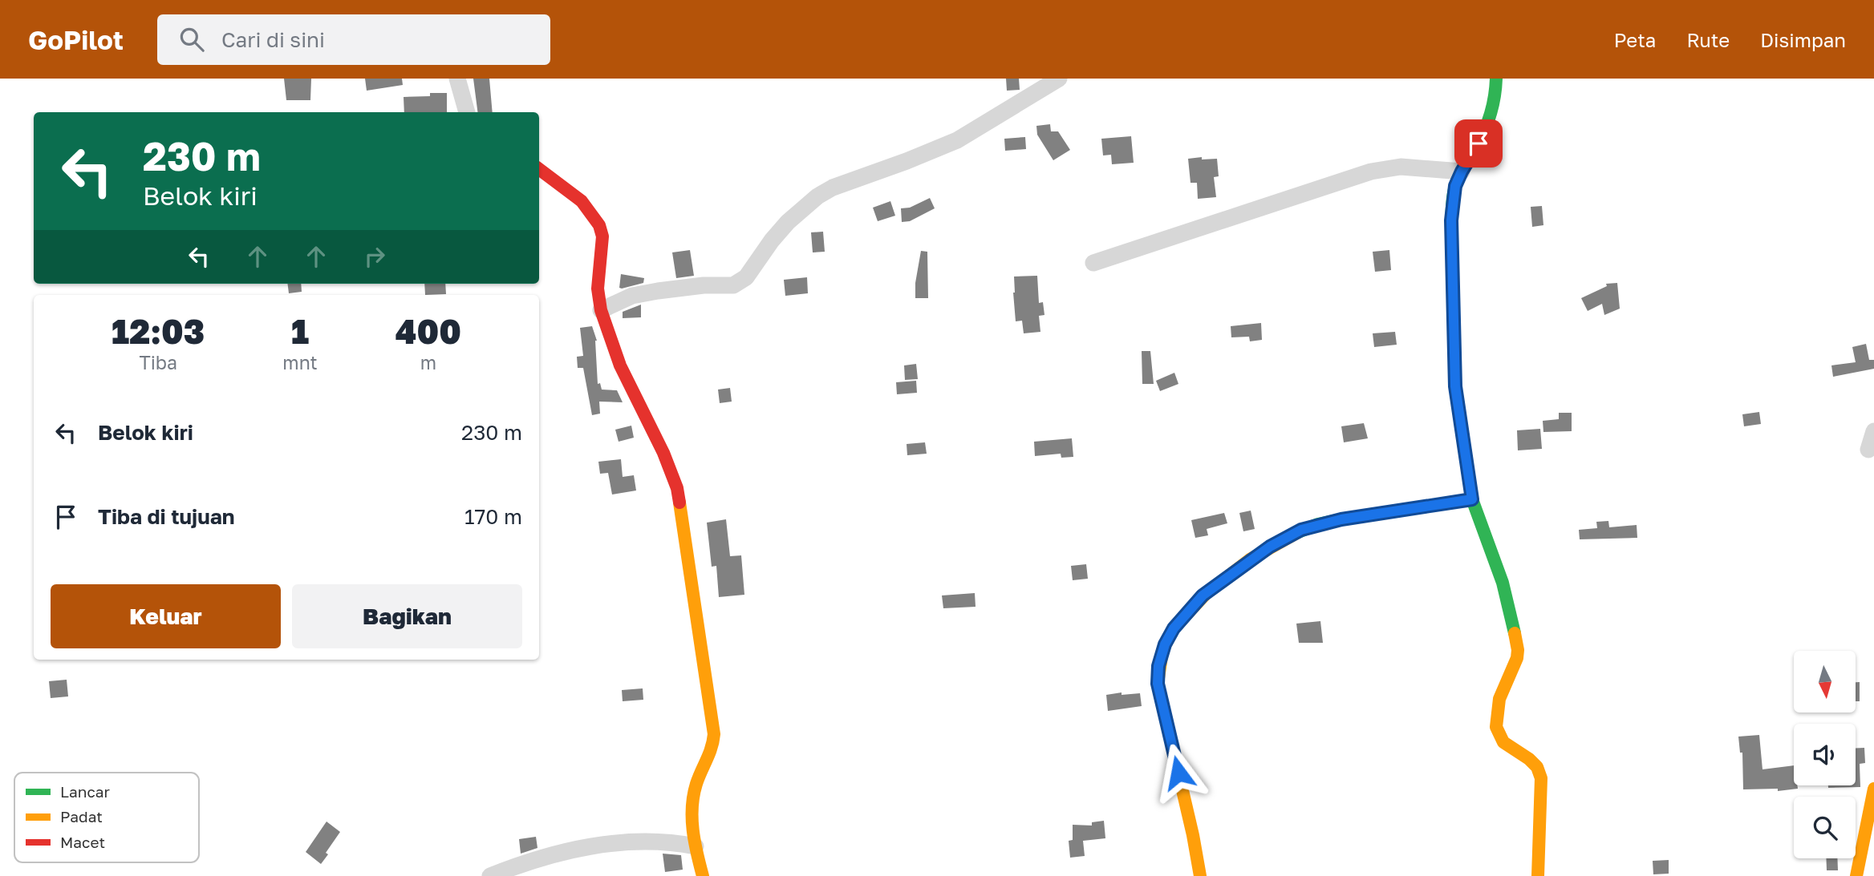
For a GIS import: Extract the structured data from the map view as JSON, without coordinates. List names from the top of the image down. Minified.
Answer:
{"legend":["Lancar","Padat","Macet"],"north":"bottom","page":{"header":"GoPilot","search":"Cari di sini","nav":["Peta","Rute","Disimpan"],"turn":["230 m","Belok kiri"],"eta":["12:03","Tiba","1","mnt","400","m"],"list":[{"name":"Belok kiri","value":"230 m"},{"name":"Tiba di tujuan","value":"170 m"}],"buttons":["Keluar","Bagikan"]}}
